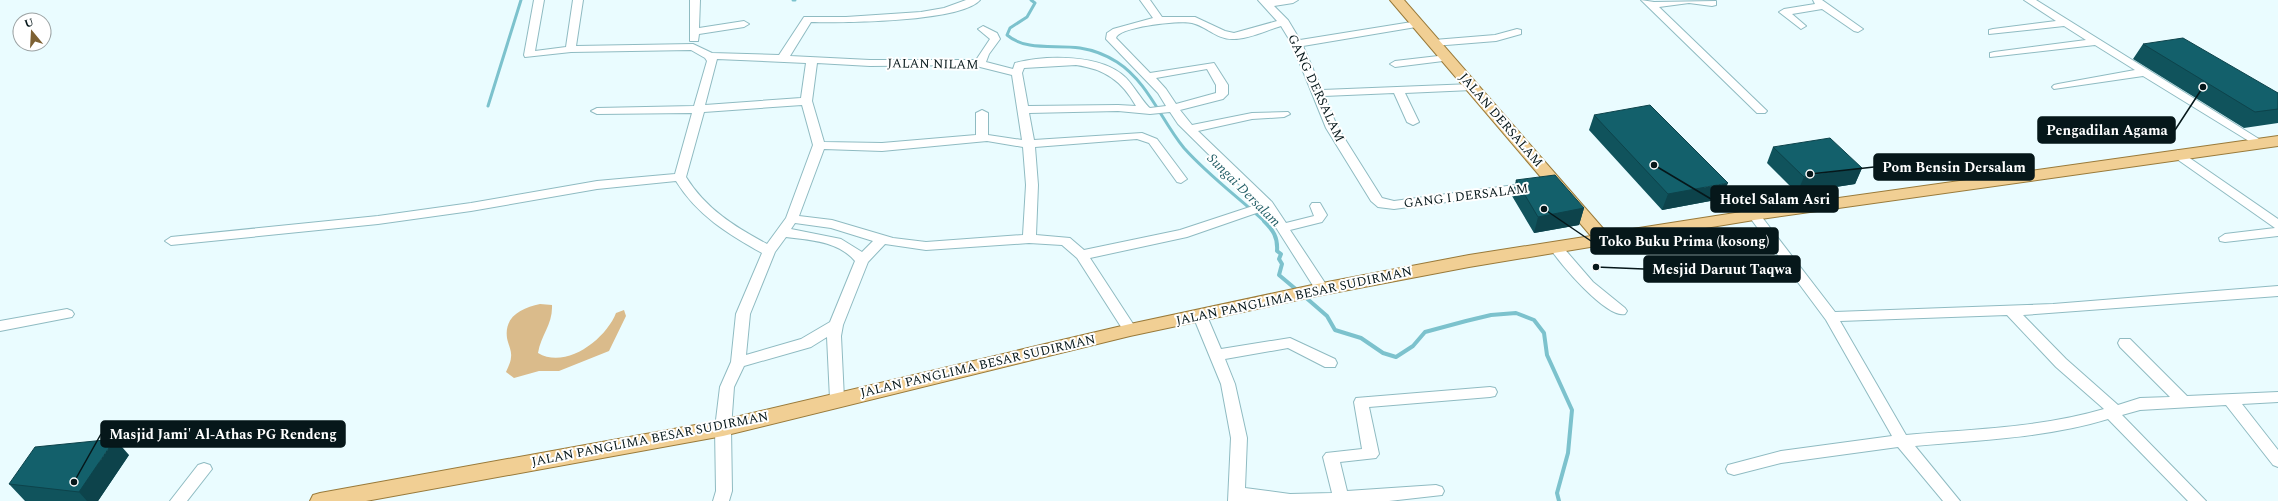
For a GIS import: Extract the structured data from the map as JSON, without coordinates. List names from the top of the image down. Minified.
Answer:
{"streets":{"main road":["JALAN DERSALAM","JALAN PANGLIMA BESAR SUDIRMAN"],"street":["JALAN NILAM","GANG DERSALAM","GANG I DERSALAM"]},"crossings":[["GANG DERSALAM","GANG I DERSALAM"],["JALAN DERSALAM","GANG I DERSALAM"],["JALAN DERSALAM","JALAN PANGLIMA BESAR SUDIRMAN"]],"water":["Sungai Dersalam"],"places":["Pengadilan Agama","Hotel Salam Asri","Pom Bensin Dersalam","Toko Buku Prima (kosong)","Mesjid Daruut Taqwa","Masjid Jami' Al-Athas PG Rendeng"],"north":"top"}
